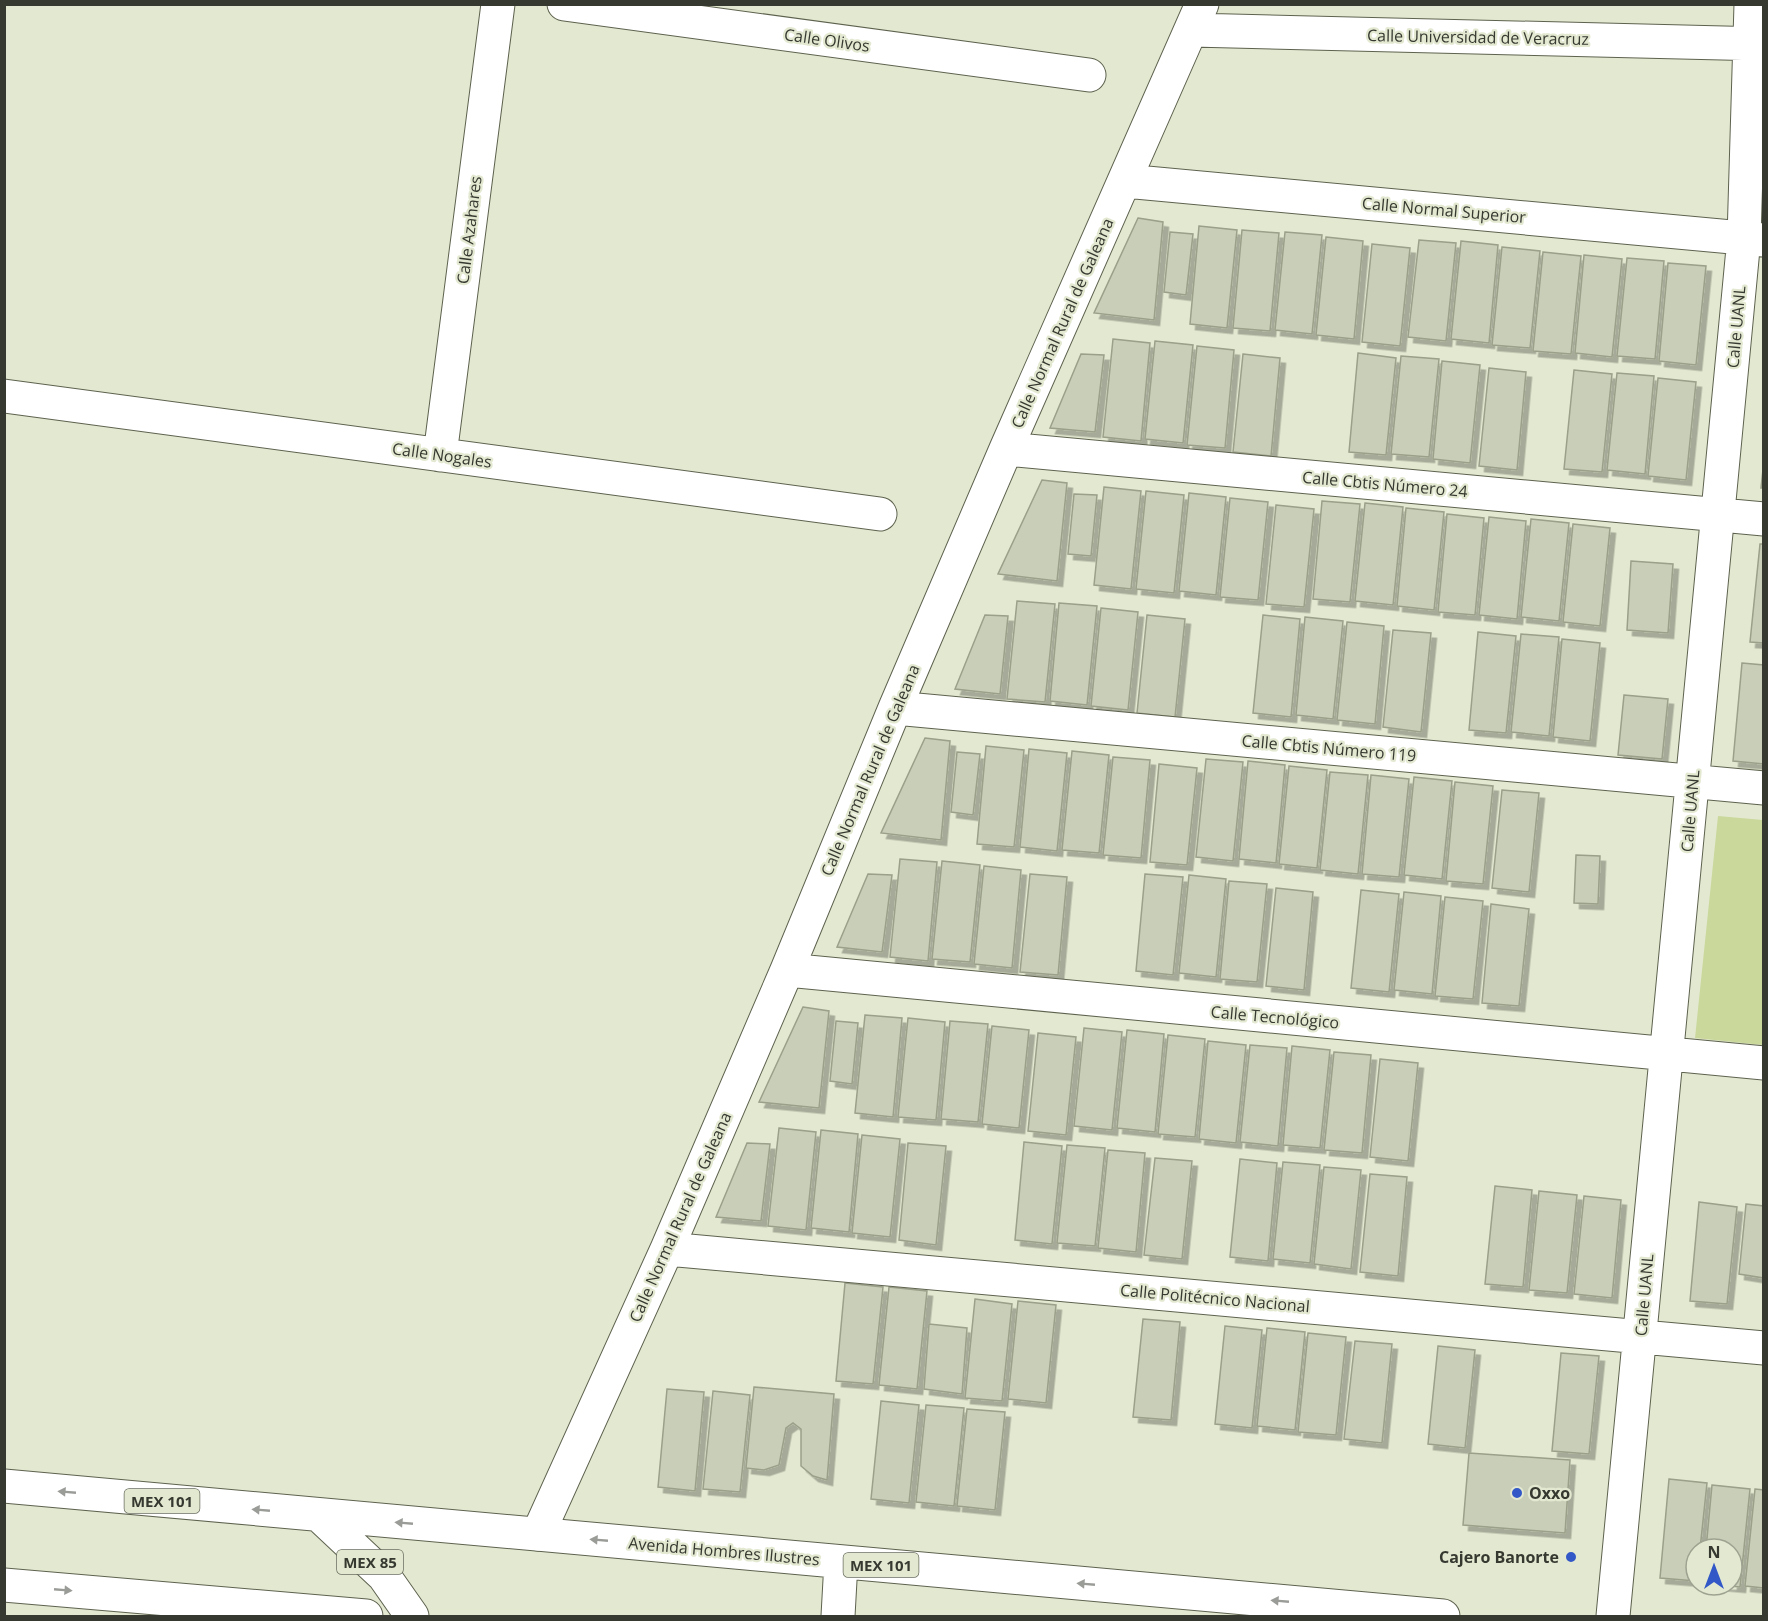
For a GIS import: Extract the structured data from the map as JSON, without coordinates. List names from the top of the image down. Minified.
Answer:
{"streets":{"street":["Calle Universidad de Veracruz","Calle Olivos","Calle Normal Superior","Calle Azahares","Calle Normal Rural de Galeana","Calle UANL","Calle Nogales","Calle Cbtis Número 24","Calle Cbtis Número 119","Calle Tecnológico","Calle Politécnico Nacional","MEX 101","Avenida Hombres Ilustres","MEX 85"]},"crossings":[["Calle Universidad de Veracruz","Calle Normal Rural de Galeana"],["Calle Universidad de Veracruz","Calle UANL"],["Calle Normal Superior","Calle Normal Rural de Galeana"],["Calle Normal Superior","Calle UANL"],["Calle Azahares","Calle Nogales"],["Calle Normal Rural de Galeana","Calle Cbtis Número 24"],["Calle Normal Rural de Galeana","Calle Cbtis Número 119"],["Calle Normal Rural de Galeana","Calle Tecnológico"],["Calle Normal Rural de Galeana","Calle Politécnico Nacional"],["Calle Normal Rural de Galeana","Avenida Hombres Ilustres"],["Calle UANL","Calle Cbtis Número 24"],["Calle UANL","Calle Cbtis Número 119"],["Calle UANL","Calle Tecnológico"],["Calle UANL","Calle Politécnico Nacional"],["Avenida Hombres Ilustres","MEX 85"]],"one_way":["Avenida Hombres Ilustres"],"places":["Oxxo","Cajero Banorte"],"north":"top"}
